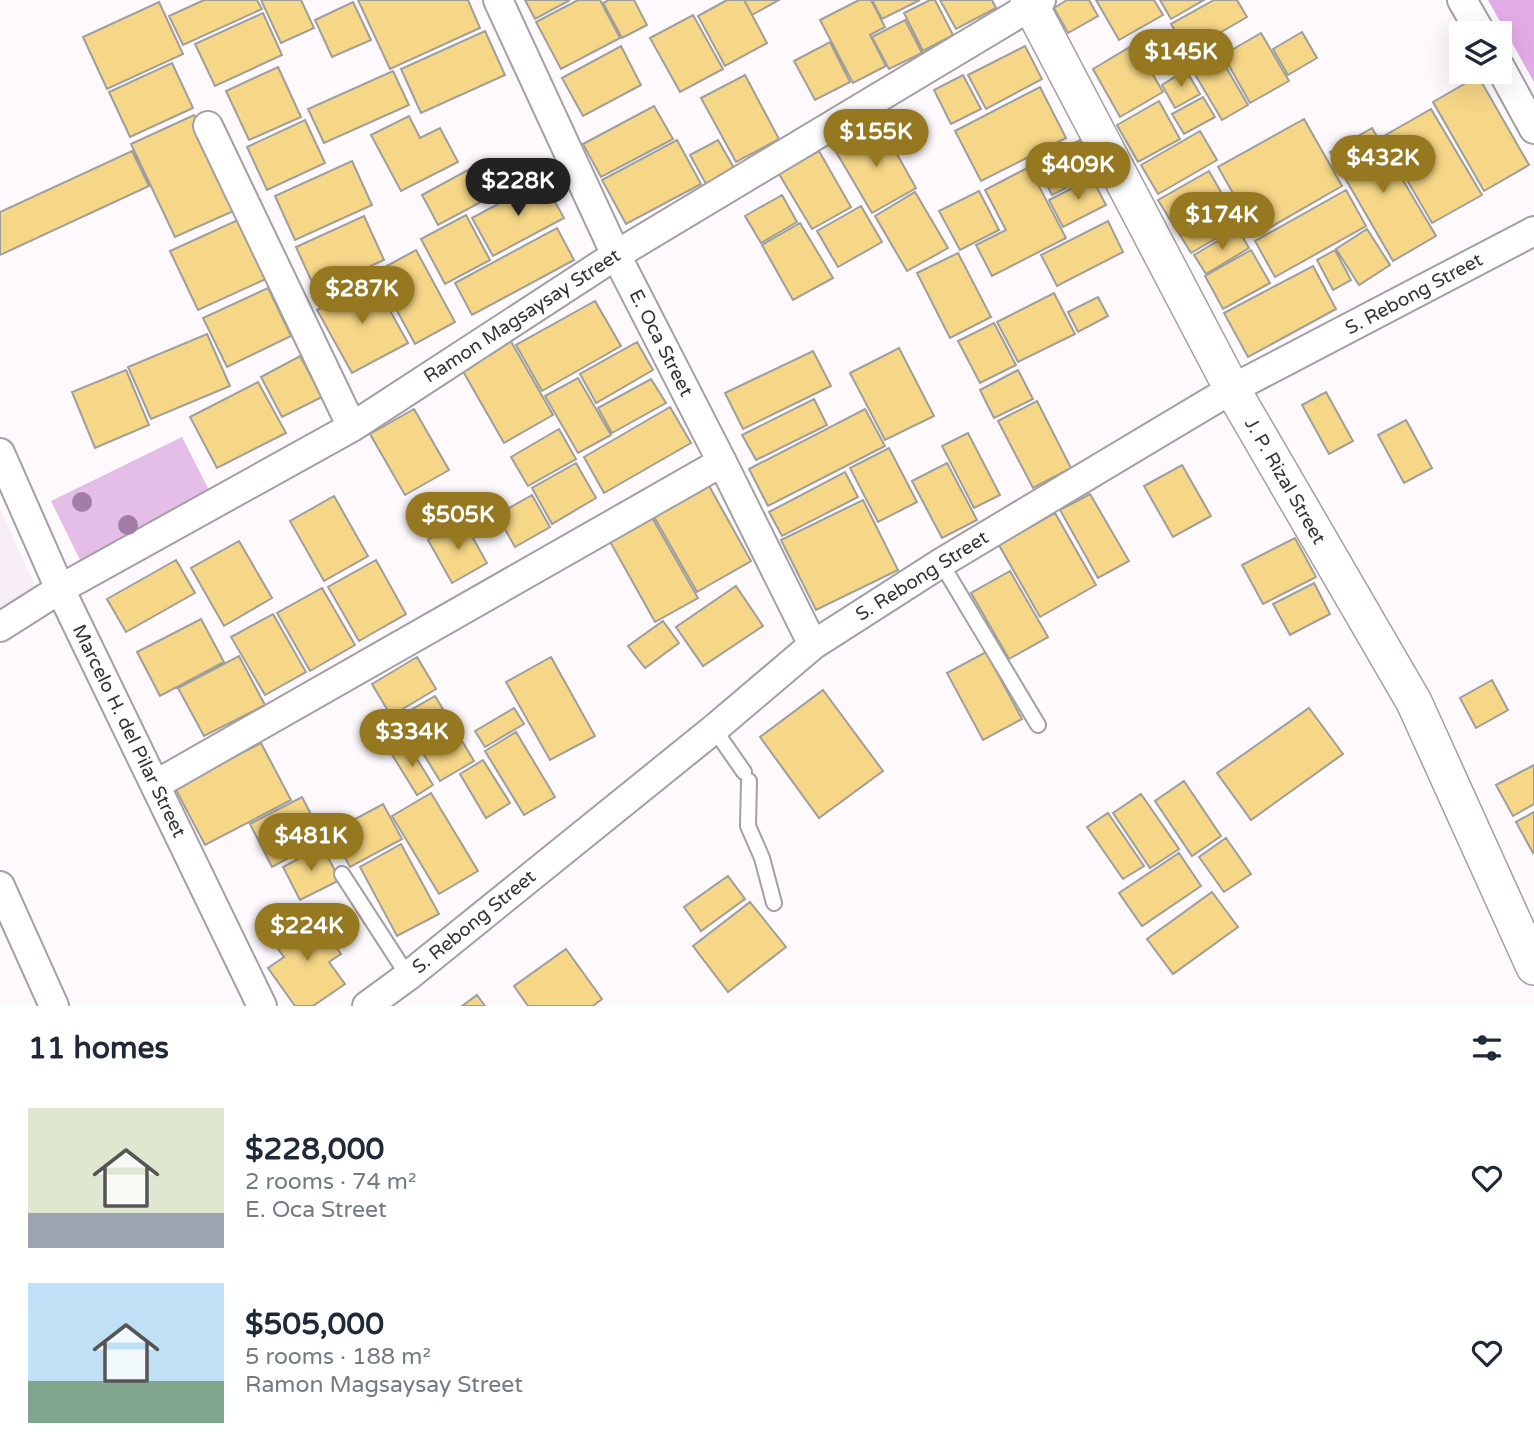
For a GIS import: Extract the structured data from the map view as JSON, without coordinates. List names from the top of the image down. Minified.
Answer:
{"streets":{"street":["S. Rebong Street","Ramon Magsaysay Street","E. Oca Street","J. P. Rizal Street","Marcelo H. del Pilar Street"]},"crossings":[["S. Rebong Street","E. Oca Street"],["S. Rebong Street","J. P. Rizal Street"],["Ramon Magsaysay Street","E. Oca Street"],["Ramon Magsaysay Street","J. P. Rizal Street"],["Ramon Magsaysay Street","Marcelo H. del Pilar Street"]],"page":{"price":["$145K","$155K","$432K","$409K","$228K","$174K","$287K","$505K","$334K","$481K","$224K"],"heading":"11 homes","list":[{"name":"$228,000","note":"2 rooms · 74 m² · E. Oca Street"},{"name":"$505,000","note":"5 rooms · 188 m² · Ramon Magsaysay Street"}]}}
